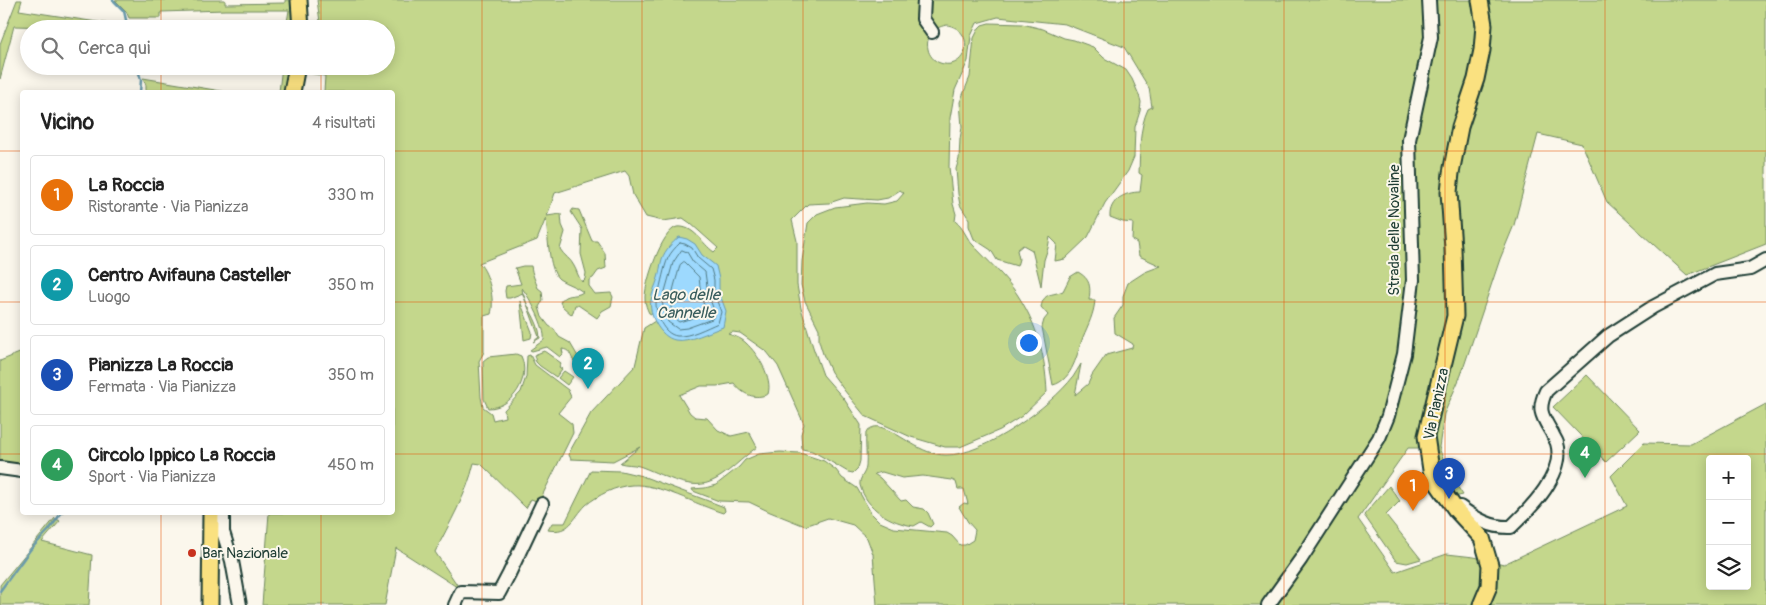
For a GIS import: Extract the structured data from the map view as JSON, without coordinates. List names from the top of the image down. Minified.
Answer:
{"streets":{"main road":["Via Pianizza"],"street":["Strada delle Novaline"]},"water":["Lago delle Cannelle"],"places":["Bar Nazionale"],"page":{"search":"Cerca qui","heading":["Vicino","4 risultati"],"list":[{"mark":"1","name":"La Roccia","note":"Ristorante · Via Pianizza","value":"330 m"},{"mark":"2","name":"Centro Avifauna Casteller","note":"Luogo","value":"350 m"},{"mark":"3","name":"Pianizza La Roccia","note":"Fermata · Via Pianizza","value":"350 m"},{"mark":"4","name":"Circolo Ippico La Roccia","note":"Sport · Via Pianizza","value":"450 m"}],"pins":["2","4","3","1"],"map_buttons":["+","−"]}}
